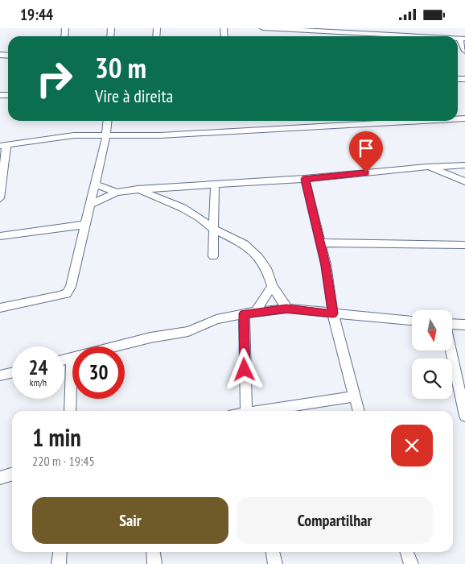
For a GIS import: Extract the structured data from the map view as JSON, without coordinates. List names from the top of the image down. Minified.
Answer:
{"north":"bottom","page":{"status":"19:44","turn":["30 m","Vire à direita"],"speed":"24 km/h","limit":"30","heading":["1 min","220 m · 19:45"],"buttons":["Sair","Compartilhar"]}}
